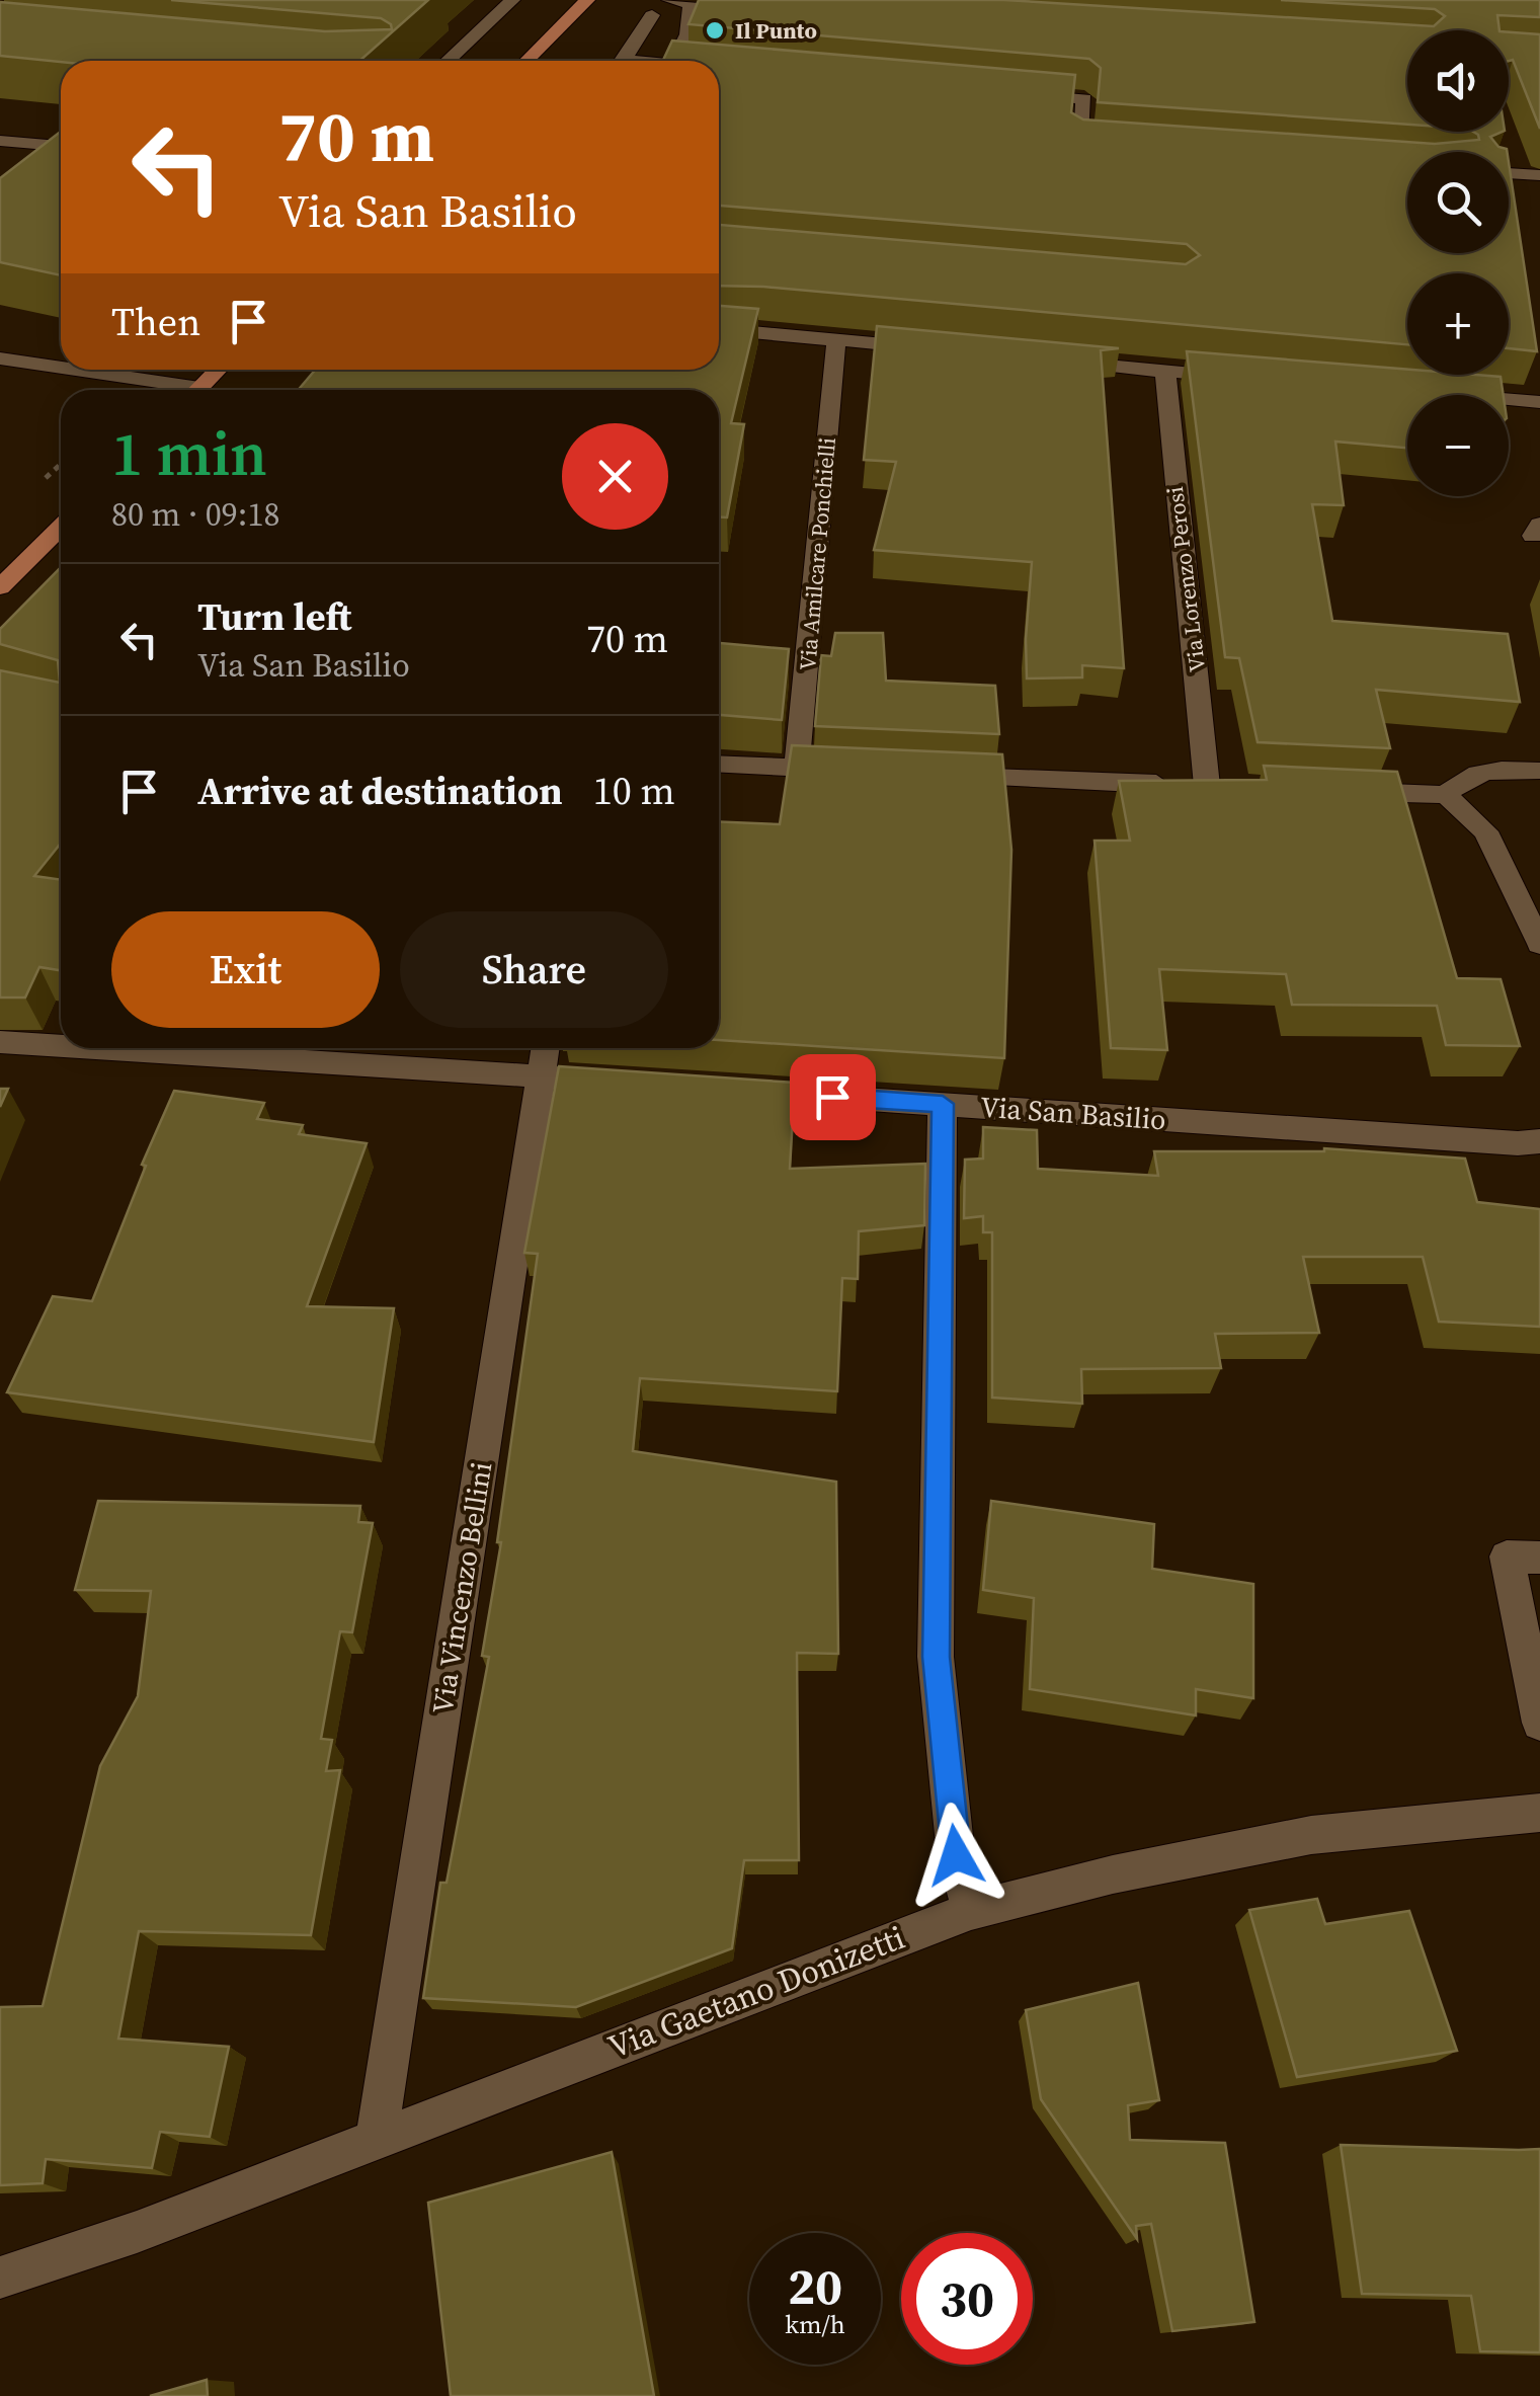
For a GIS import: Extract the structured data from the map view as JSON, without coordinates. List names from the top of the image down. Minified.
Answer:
{"streets":{"street":["Via Amilcare Ponchielli","Via Lorenzo Perosi","Via San Basilio","Via Vincenzo Bellini","Via Gaetano Donizetti"]},"crossings":[["Via Vincenzo Bellini","Via Gaetano Donizetti"]],"places":["Il Punto"],"page":{"map_buttons":["+","−"],"turn":["70 m","Via San Basilio"],"then":"Then","heading":["1 min","80 m · 09:18"],"list":[{"name":"Turn left","note":"Via San Basilio","value":"70 m"},{"name":"Arrive at destination","value":"10 m"}],"buttons":["Exit","Share"],"speed":"20 km/h","limit":"30"}}
